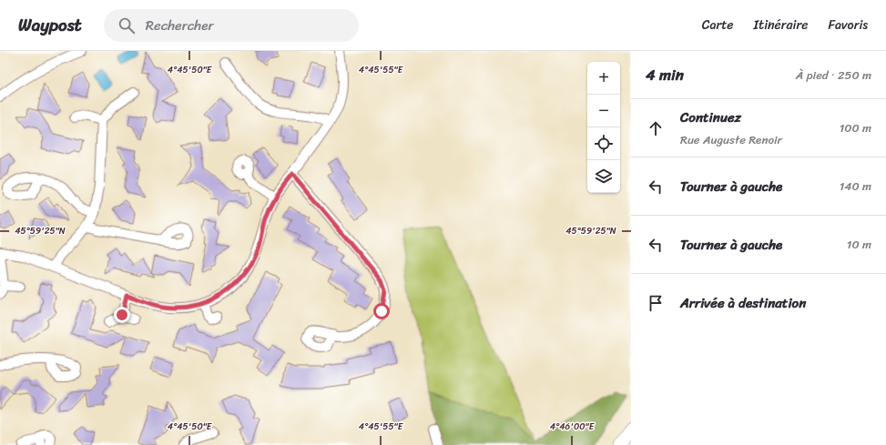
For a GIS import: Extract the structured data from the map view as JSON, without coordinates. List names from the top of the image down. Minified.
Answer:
{"page":{"header":"Waypost","search":"Rechercher","nav":["Carte","Itinéraire","Favoris"],"heading":["4 min","À pied · 250 m"],"map_buttons":["+","−"],"list":[["Continuez","Rue Auguste Renoir","100 m"],["Tournez à gauche","140 m"],["Tournez à gauche","10 m"],"Arrivée à destination"]},"coordinates":["4°45'50\"E","4°45'55\"E","45°59'25\"N","4°46'00\"E"]}
